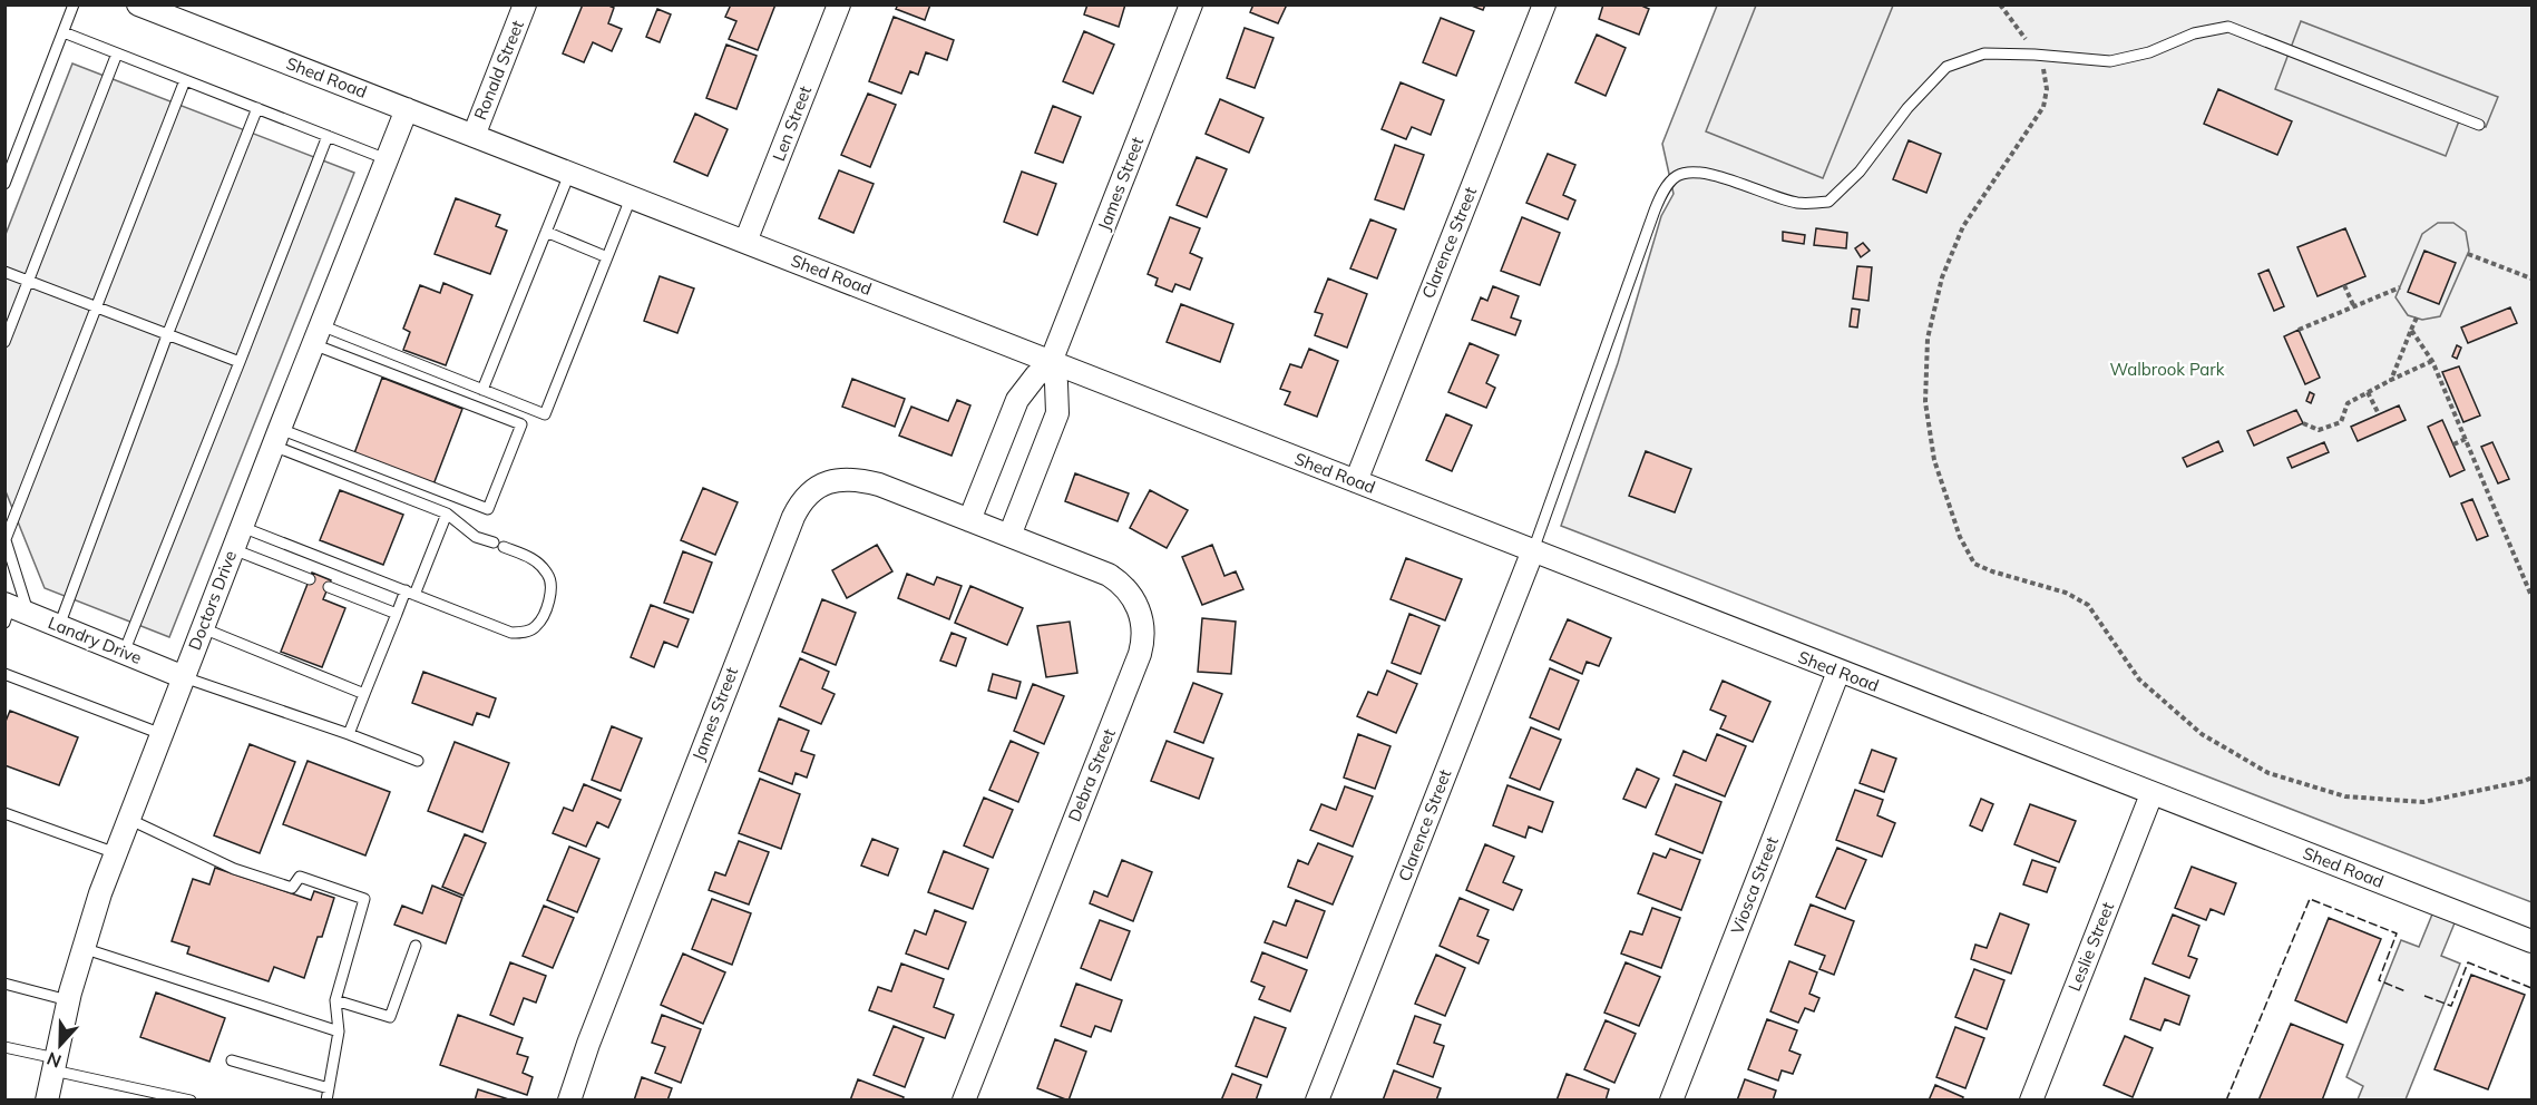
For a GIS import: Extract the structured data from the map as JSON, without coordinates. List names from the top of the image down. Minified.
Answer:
{"streets":{"street":["Ronald Street","Shed Road","Len Street","James Street","Clarence Street","Doctors Drive","Landry Drive","Debra Street","Viosca Street","Leslie Street"]},"crossings":[["Ronald Street","Shed Road"],["Shed Road","Len Street"],["Shed Road","James Street"],["Shed Road","Clarence Street"],["Shed Road","Doctors Drive"],["Shed Road","Viosca Street"],["Shed Road","Leslie Street"],["James Street","Debra Street"],["Doctors Drive","Landry Drive"]],"parks":["Walbrook Park"],"north":"bottom"}
